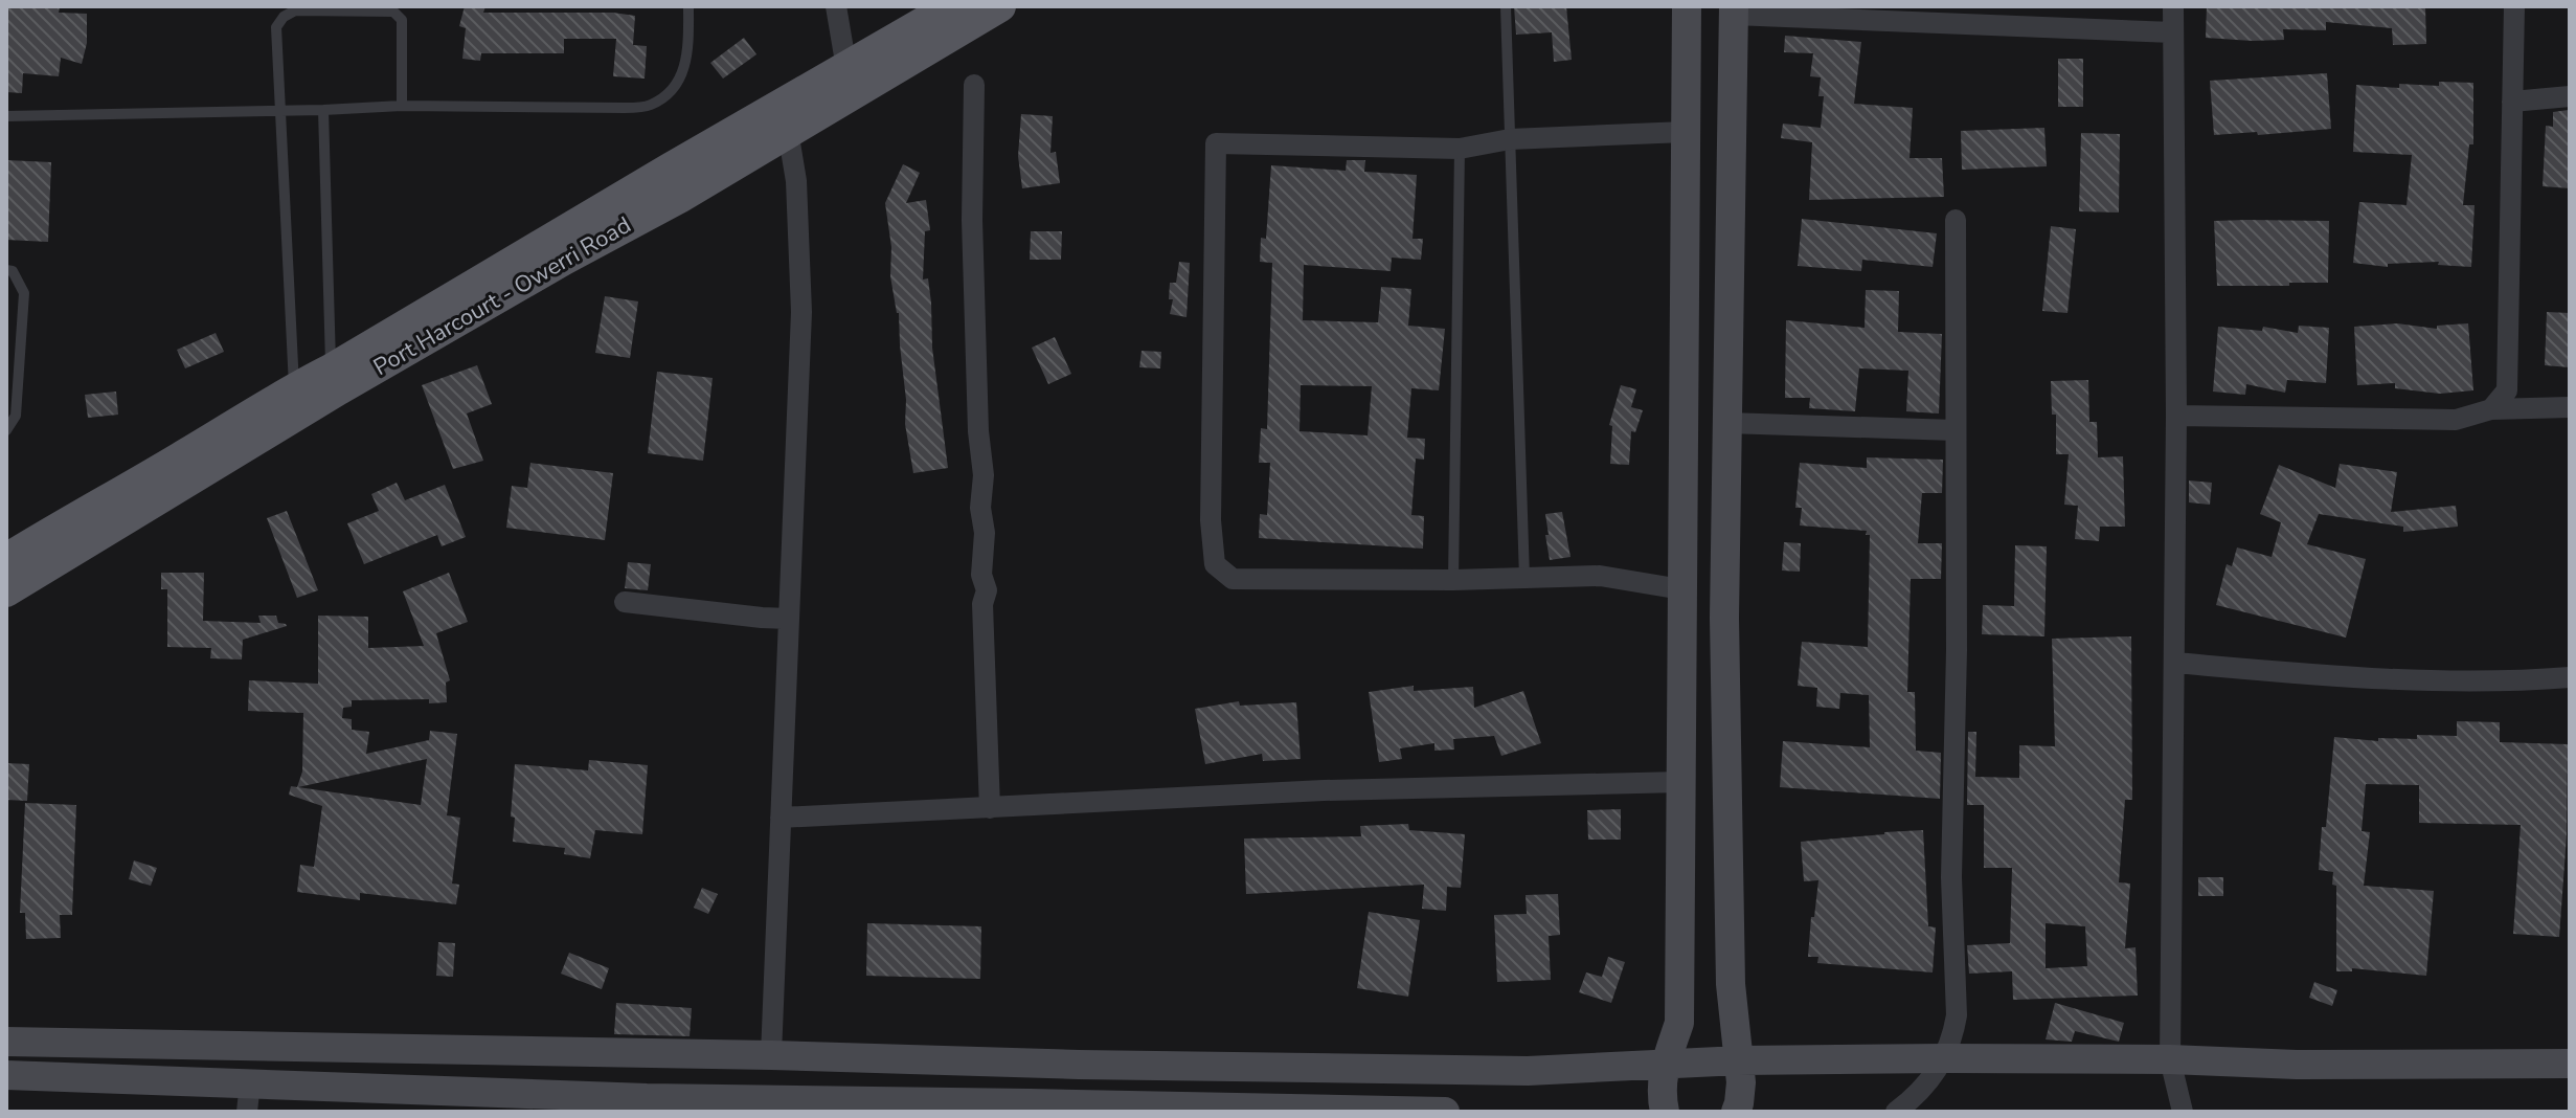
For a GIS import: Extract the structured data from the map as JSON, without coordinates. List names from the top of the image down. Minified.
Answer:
{"streets":{"main road":["Port Harcourt - Owerri Road"]}}
